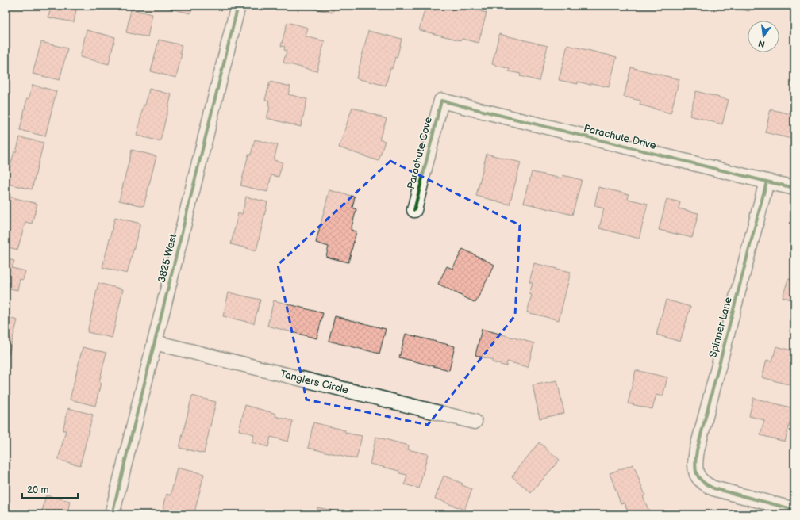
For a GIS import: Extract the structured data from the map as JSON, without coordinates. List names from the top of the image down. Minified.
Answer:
{"streets":{"street":["Parachute Drive","Parachute Cove","3825 West","Spinner Lane","Tangiers Circle"]},"crossings":[["Parachute Drive","Parachute Cove"],["Parachute Drive","Spinner Lane"],["3825 West","Tangiers Circle"]],"scale_bar":"20 m","north":"bottom"}
